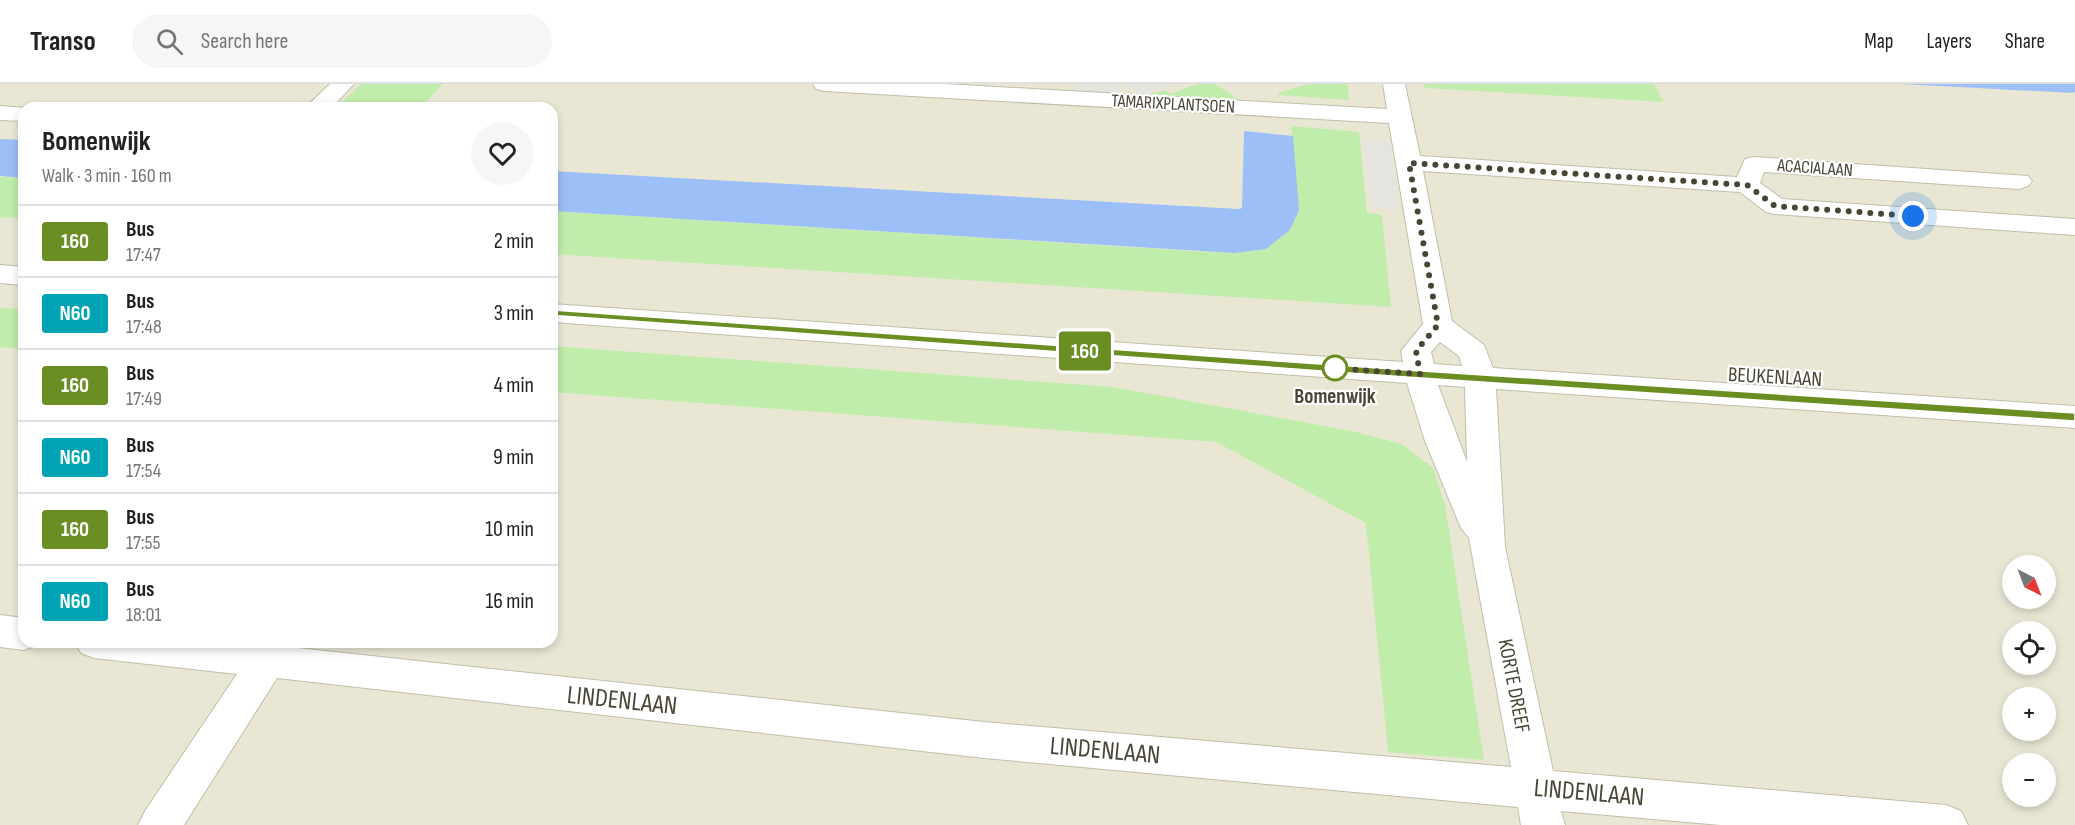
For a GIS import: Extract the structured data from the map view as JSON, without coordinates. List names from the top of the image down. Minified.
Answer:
{"streets":{"street":["TAMARIXPLANTSOEN","ACACIALAAN","BEUKENLAAN","KORTE DREEF","LINDENLAAN"]},"crossings":[["BEUKENLAAN","KORTE DREEF"],["KORTE DREEF","LINDENLAAN"]],"places":["Bomenwijk"],"lines":["bus line 160"],"north":"bottom right","page":{"header":"Transo","search":"Search here","nav":["Map","Layers","Share"],"on_map":"160","heading":["Bomenwijk","Walk · 3 min · 160 m"],"list":[{"mark":"160","name":"Bus","note":"17:47","value":"2 min"},{"mark":"N60","name":"Bus","note":"17:48","value":"3 min"},{"mark":"160","name":"Bus","note":"17:49","value":"4 min"},{"mark":"N60","name":"Bus","note":"17:54","value":"9 min"},{"mark":"160","name":"Bus","note":"17:55","value":"10 min"},{"mark":"N60","name":"Bus","note":"18:01","value":"16 min"}],"map_buttons":["+","−"]}}
